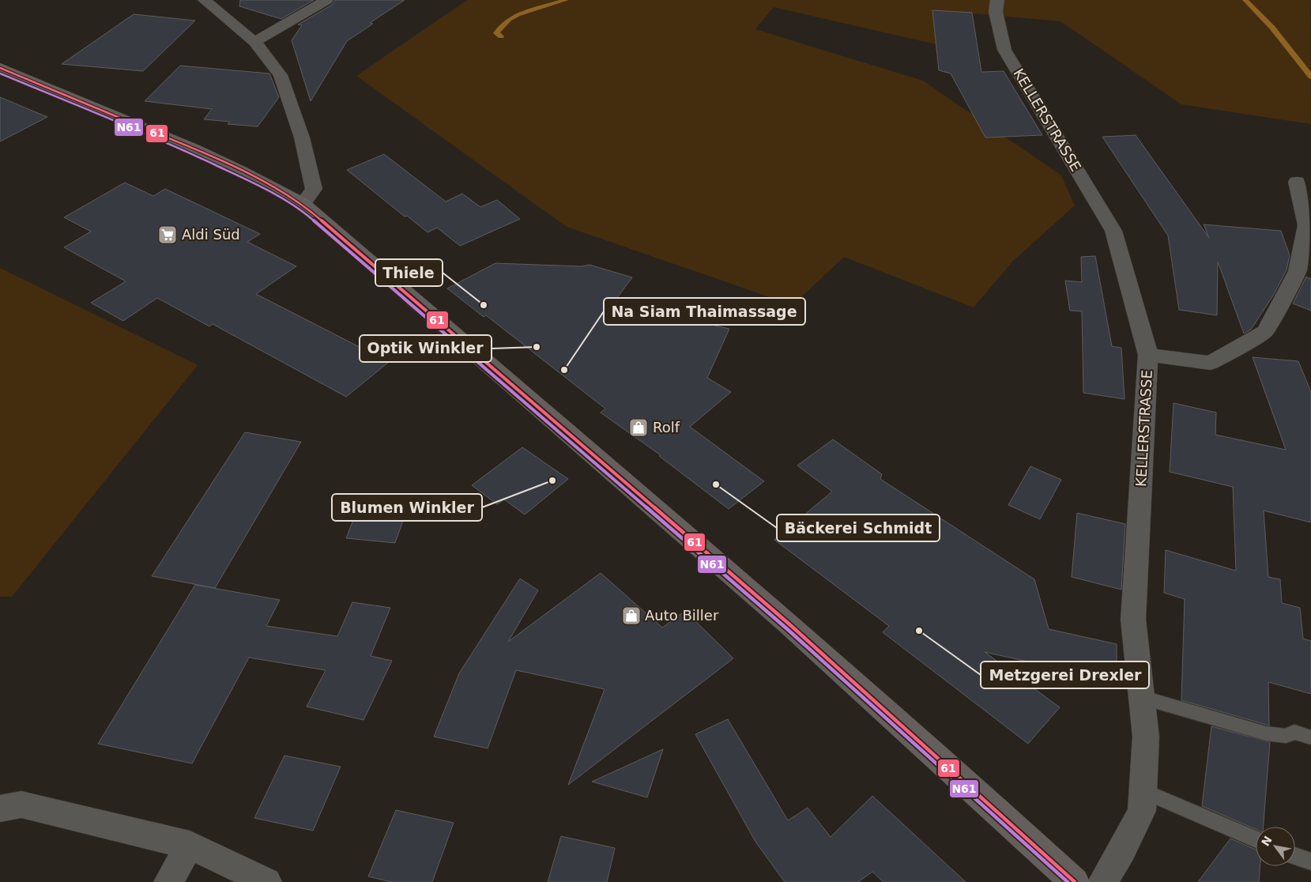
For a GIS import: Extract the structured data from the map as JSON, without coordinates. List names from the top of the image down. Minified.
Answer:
{"streets":{"street":["KELLERSTRASSE"]},"places":{"supermarket":["Aldi Süd"],"other":["Thiele","Optik Winkler","Na Siam Thaimassage","Blumen Winkler","Bäckerei Schmidt","Metzgerei Drexler"],"shop":["Rolf","Auto Biller"]},"lines":["transit line 61","transit line N61"],"north":"top left"}
